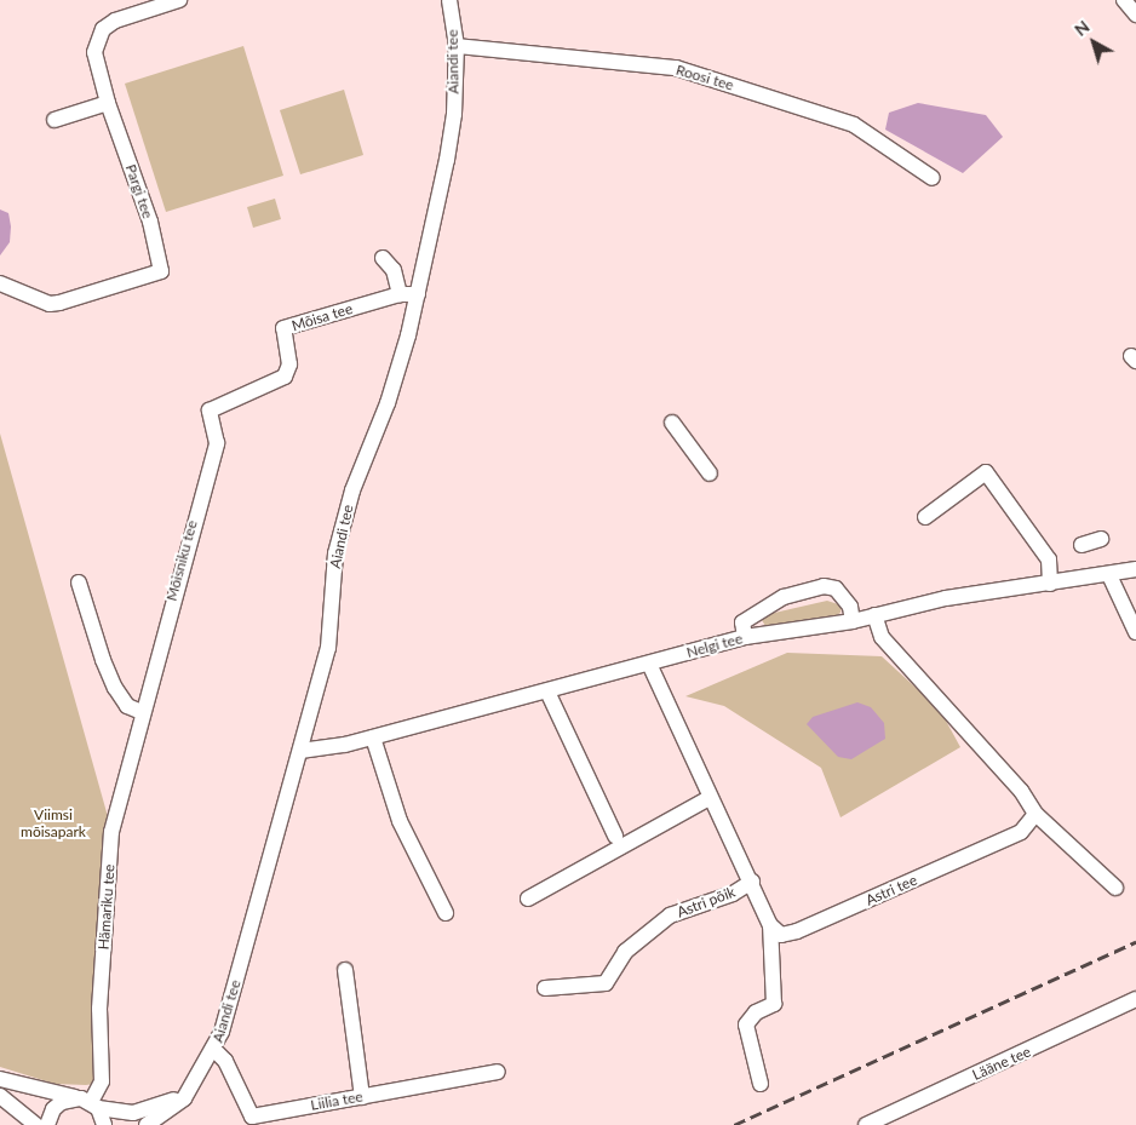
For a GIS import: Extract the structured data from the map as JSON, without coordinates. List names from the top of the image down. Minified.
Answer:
{"streets":{"street":["Aiandi tee","Roosi tee","Pargi tee","Mõisa tee","Mõisniku tee","Nelgi tee","Astri tee","Astri põik","Hämariku tee","Lääne tee","Liilia tee"]},"crossings":[["Aiandi tee","Roosi tee"],["Aiandi tee","Mõisa tee"],["Aiandi tee","Nelgi tee"],["Aiandi tee","Hämariku tee"],["Aiandi tee","Liilia tee"],["Mõisa tee","Mõisniku tee"],["Mõisniku tee","Hämariku tee"]],"parks":["Viimsi mõisapark"],"north":"top left"}
